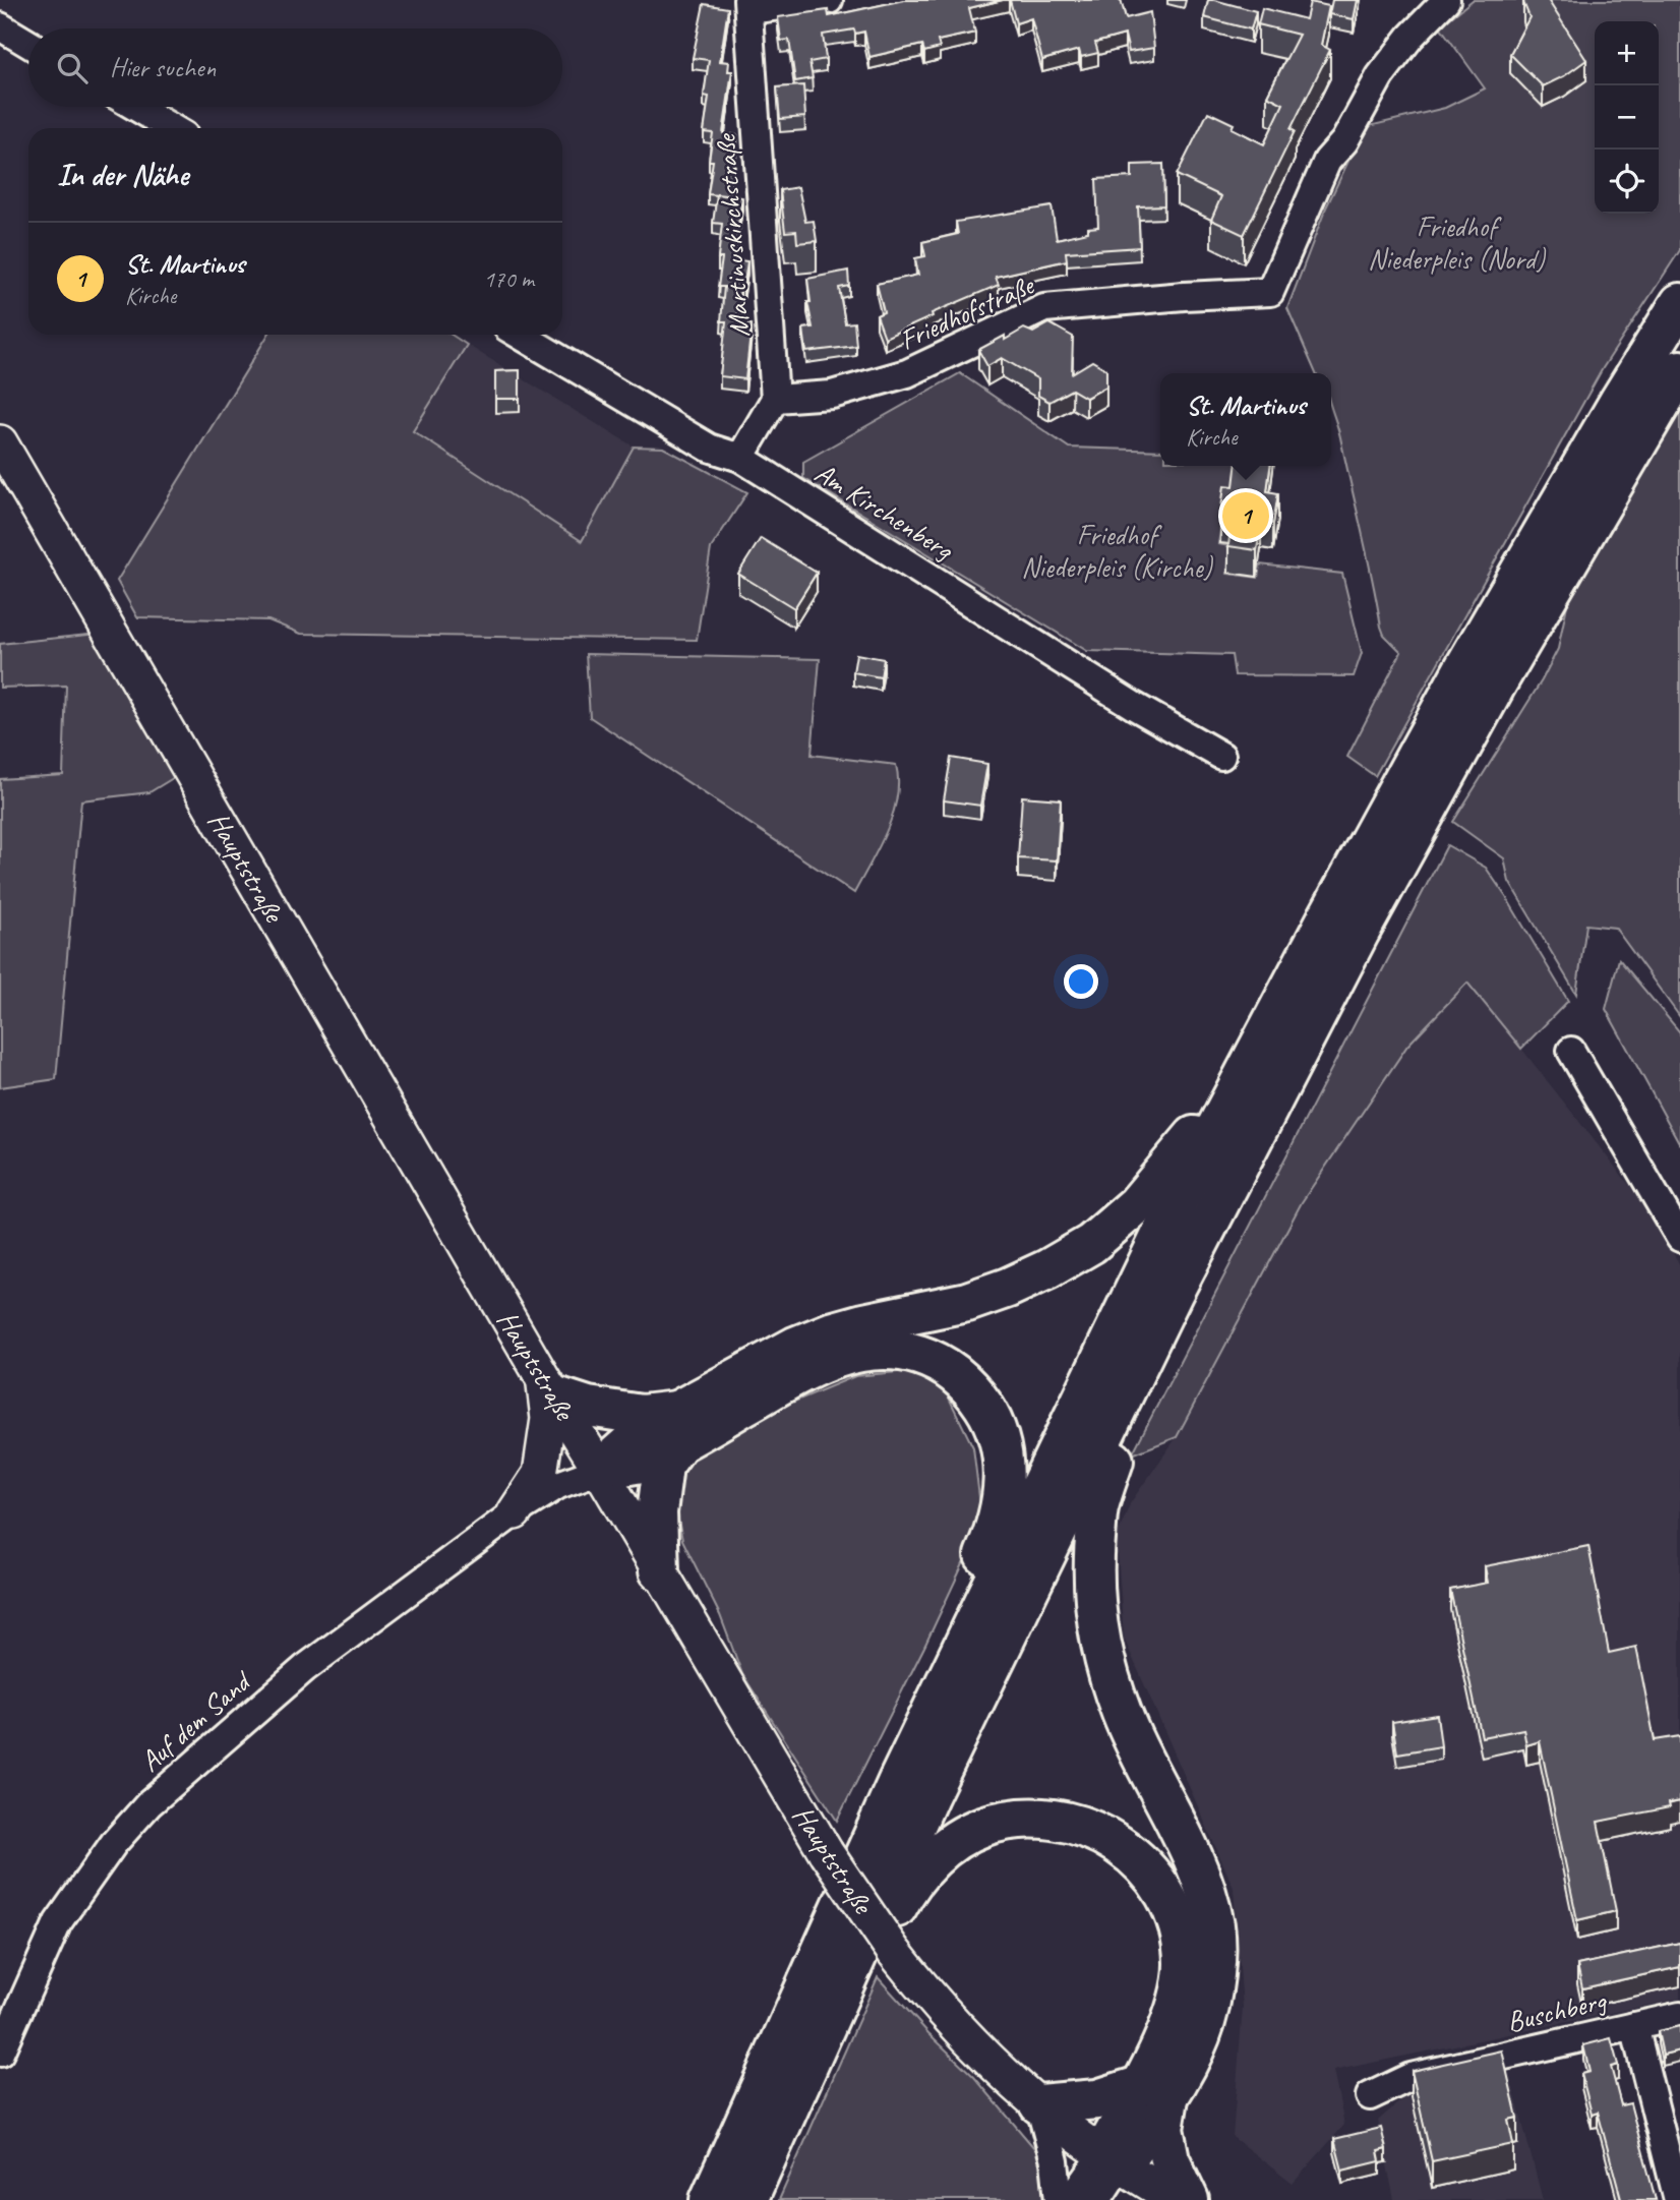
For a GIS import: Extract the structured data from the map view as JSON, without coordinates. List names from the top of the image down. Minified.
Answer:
{"streets":{"main road":["Hauptstraße"],"street":["Martinuskirchstraße","Friedhofstraße","Am Kirchenberg","Auf dem Sand","Buschberg"]},"crossings":[["Martinuskirchstraße","Friedhofstraße"],["Hauptstraße","Auf dem Sand"]],"parks":["Friedhof Niederpleis (Nord)","Friedhof Niederpleis (Kirche)"],"page":{"map_buttons":["+","−"],"search":"Hier suchen","heading":"In der Nähe","list":[{"mark":"1","name":"St. Martinus","note":"Kirche","value":"170 m"}],"popup":["St. Martinus","Kirche"],"pins":"1"}}
